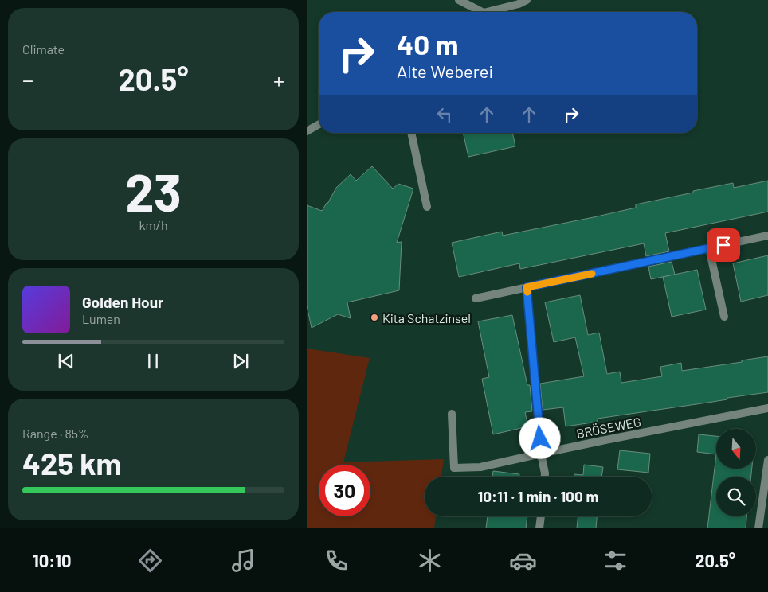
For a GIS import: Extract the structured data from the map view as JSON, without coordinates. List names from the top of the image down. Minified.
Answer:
{"streets":{"street":["BRÖSEWEG"]},"places":["Kita Schatzinsel"],"north":"bottom","page":{"tile":["Climate",["23","km/h"],["Range · 85%","425 km"]],"turn":["40 m","Alte Weberei"],"heat":["−","20.5°","+"],"song":["Golden Hour","Lumen"],"limit":"30","trip":"10:11 · 1 min · 100 m","tabs":["10:10","20.5°"]}}
